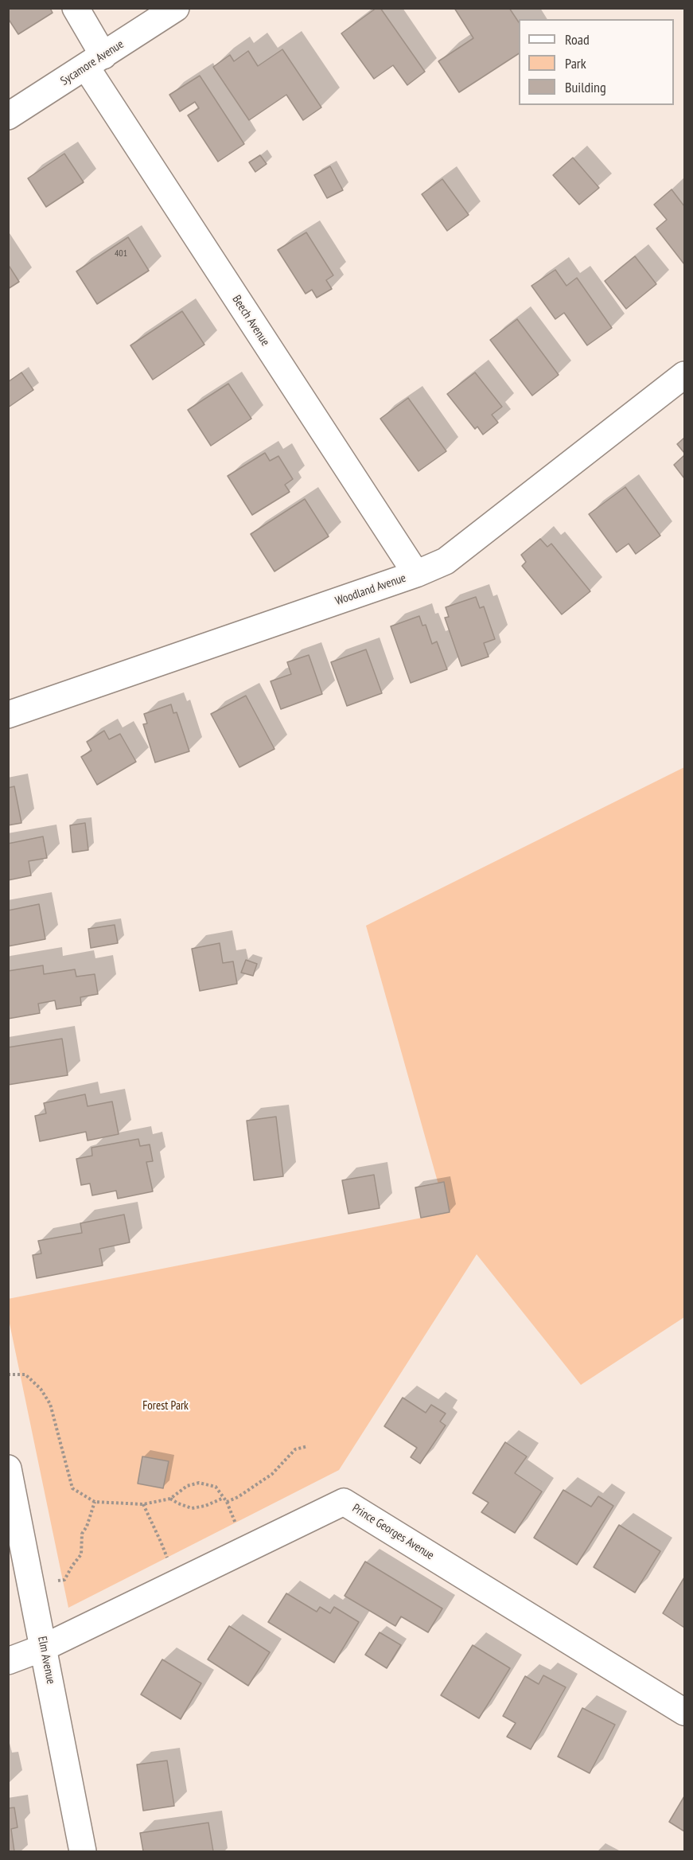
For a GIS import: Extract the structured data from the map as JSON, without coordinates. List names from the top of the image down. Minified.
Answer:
{"streets":{"street":["Sycamore Avenue","Beech Avenue","Woodland Avenue","Prince Georges Avenue","Elm Avenue"]},"crossings":[["Sycamore Avenue","Beech Avenue"],["Beech Avenue","Woodland Avenue"],["Prince Georges Avenue","Elm Avenue"]],"parks":["Forest Park"],"house_numbers":["401"],"legend":["Road","Park","Building"]}
